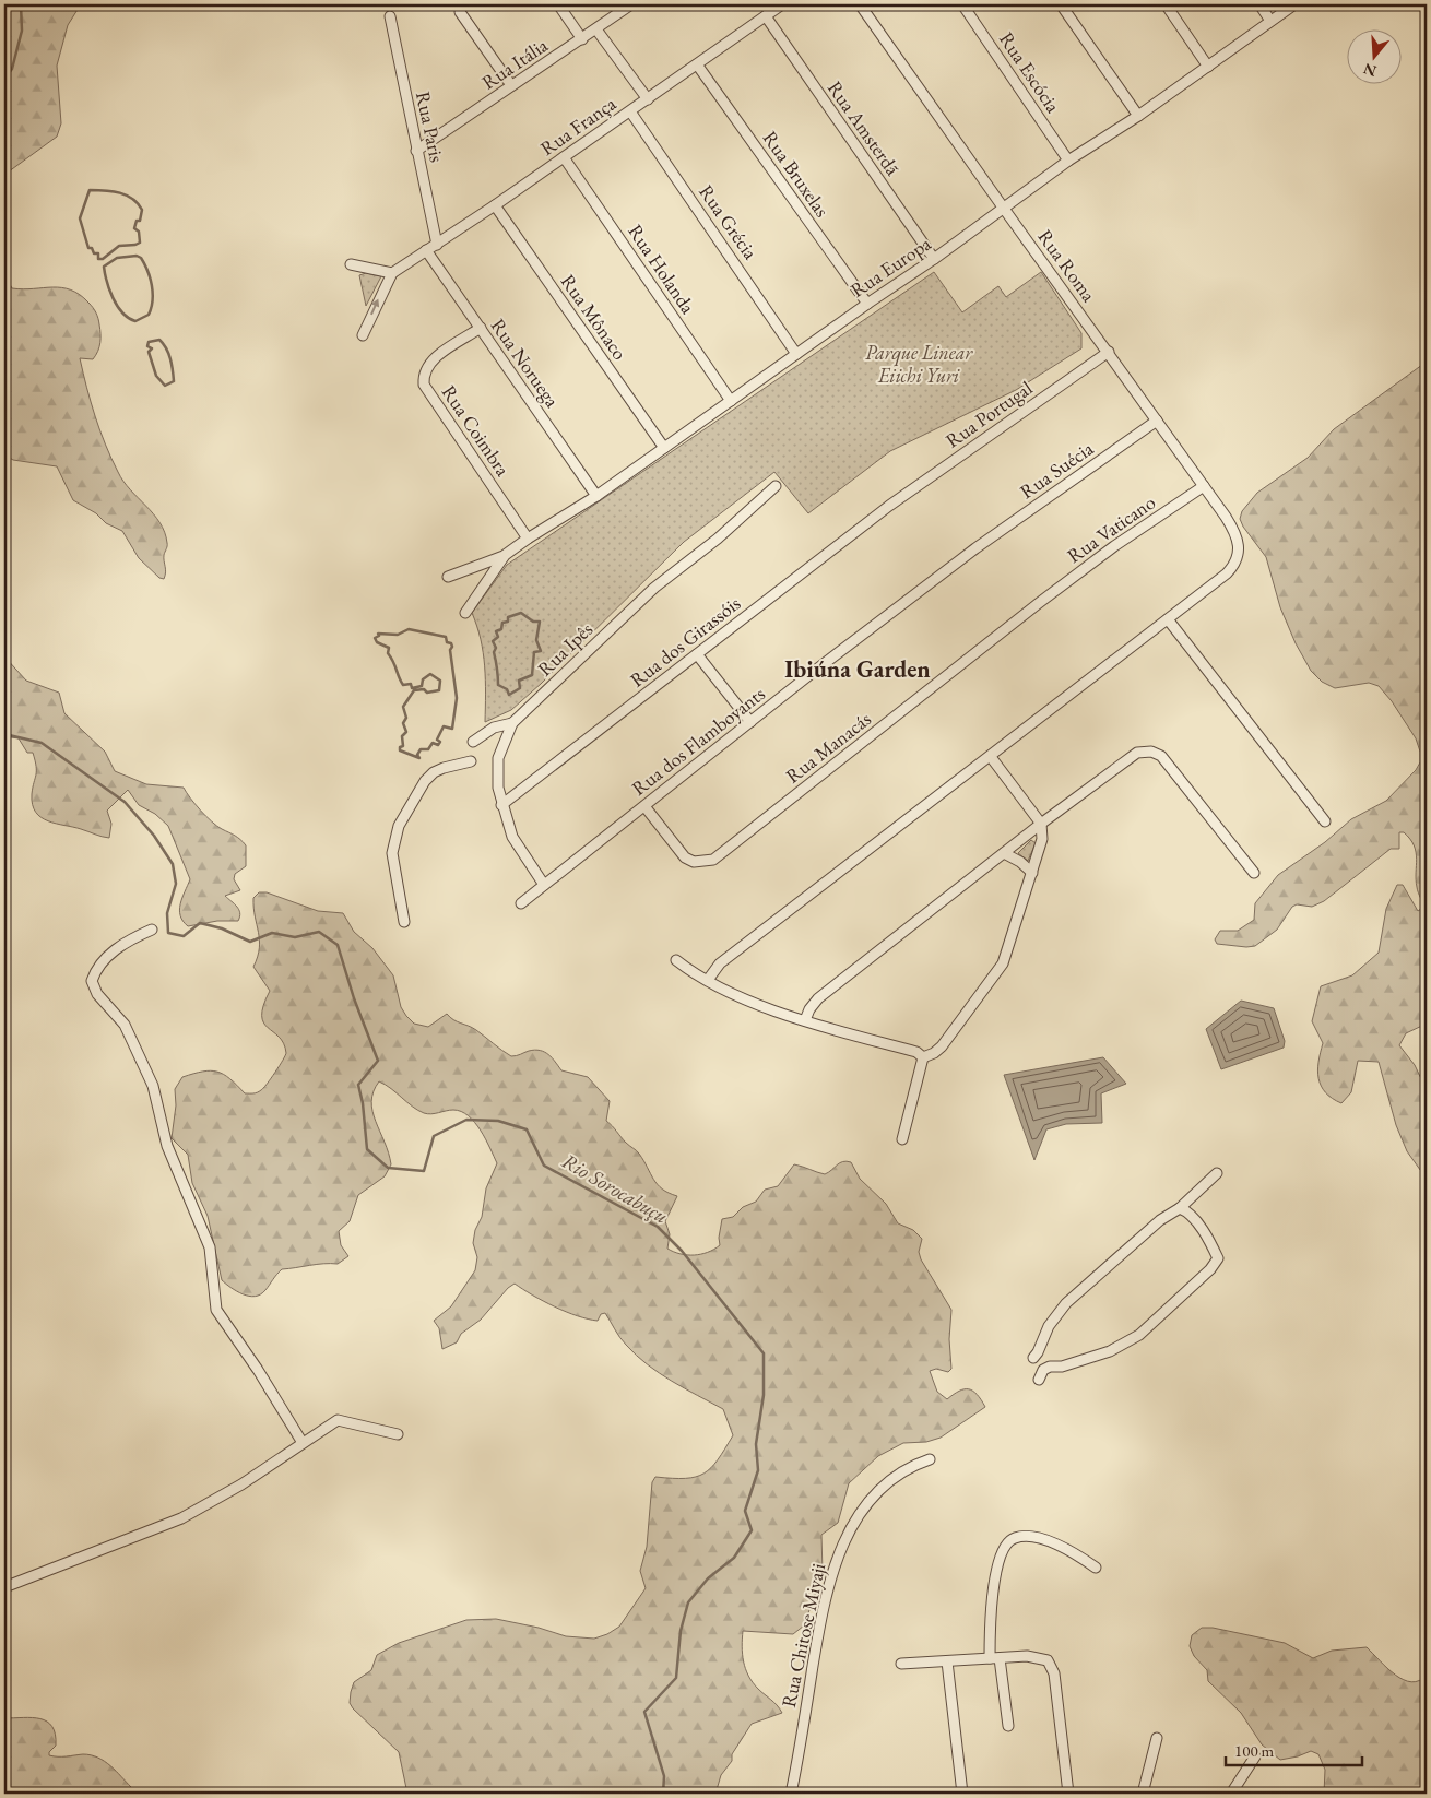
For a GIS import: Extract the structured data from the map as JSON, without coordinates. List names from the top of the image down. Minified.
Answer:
{"streets":{"street":["Rua Itália","Rua Escócia","Rua França","Rua Paris","Rua Amsterdã","Rua Bruxelas","Rua Grécia","Rua Roma","Rua Europa","Rua Holanda","Rua Mônaco","Rua Noruega","Rua Portugal","Rua Coimbra","Rua Suécia","Rua Vaticano","Rua dos Girassóis","Rua Ipês","Rua dos Flamboyants","Rua Manacás","Rua Chitose Miyaji"]},"crossings":[["Rua Itália","Rua Paris"],["Rua Escócia","Rua Europa"],["Rua França","Rua Paris"],["Rua França","Rua Amsterdã"],["Rua França","Rua Bruxelas"],["Rua França","Rua Grécia"],["Rua França","Rua Holanda"],["Rua França","Rua Mônaco"],["Rua França","Rua Noruega"],["Rua Amsterdã","Rua Europa"],["Rua Bruxelas","Rua Europa"],["Rua Grécia","Rua Europa"],["Rua Roma","Rua Europa"],["Rua Roma","Rua Portugal"],["Rua Roma","Rua Suécia"],["Rua Roma","Rua Vaticano"],["Rua Europa","Rua Holanda"],["Rua Europa","Rua Mônaco"],["Rua Europa","Rua Noruega"],["Rua Europa","Rua Coimbra"],["Rua Noruega","Rua Coimbra"],["Rua Portugal","Rua dos Girassóis"],["Rua Suécia","Rua dos Flamboyants"],["Rua Vaticano","Rua Manacás"],["Rua dos Girassóis","Rua Ipês"],["Rua Ipês","Rua dos Flamboyants"],["Rua dos Flamboyants","Rua Manacás"]],"districts":["Ibiúna Garden"],"water":["Rio Sorocabuçu"],"parks":["Parque Linear Eiichi Yuri"],"scale_bar":"100 m","north":"bottom"}
